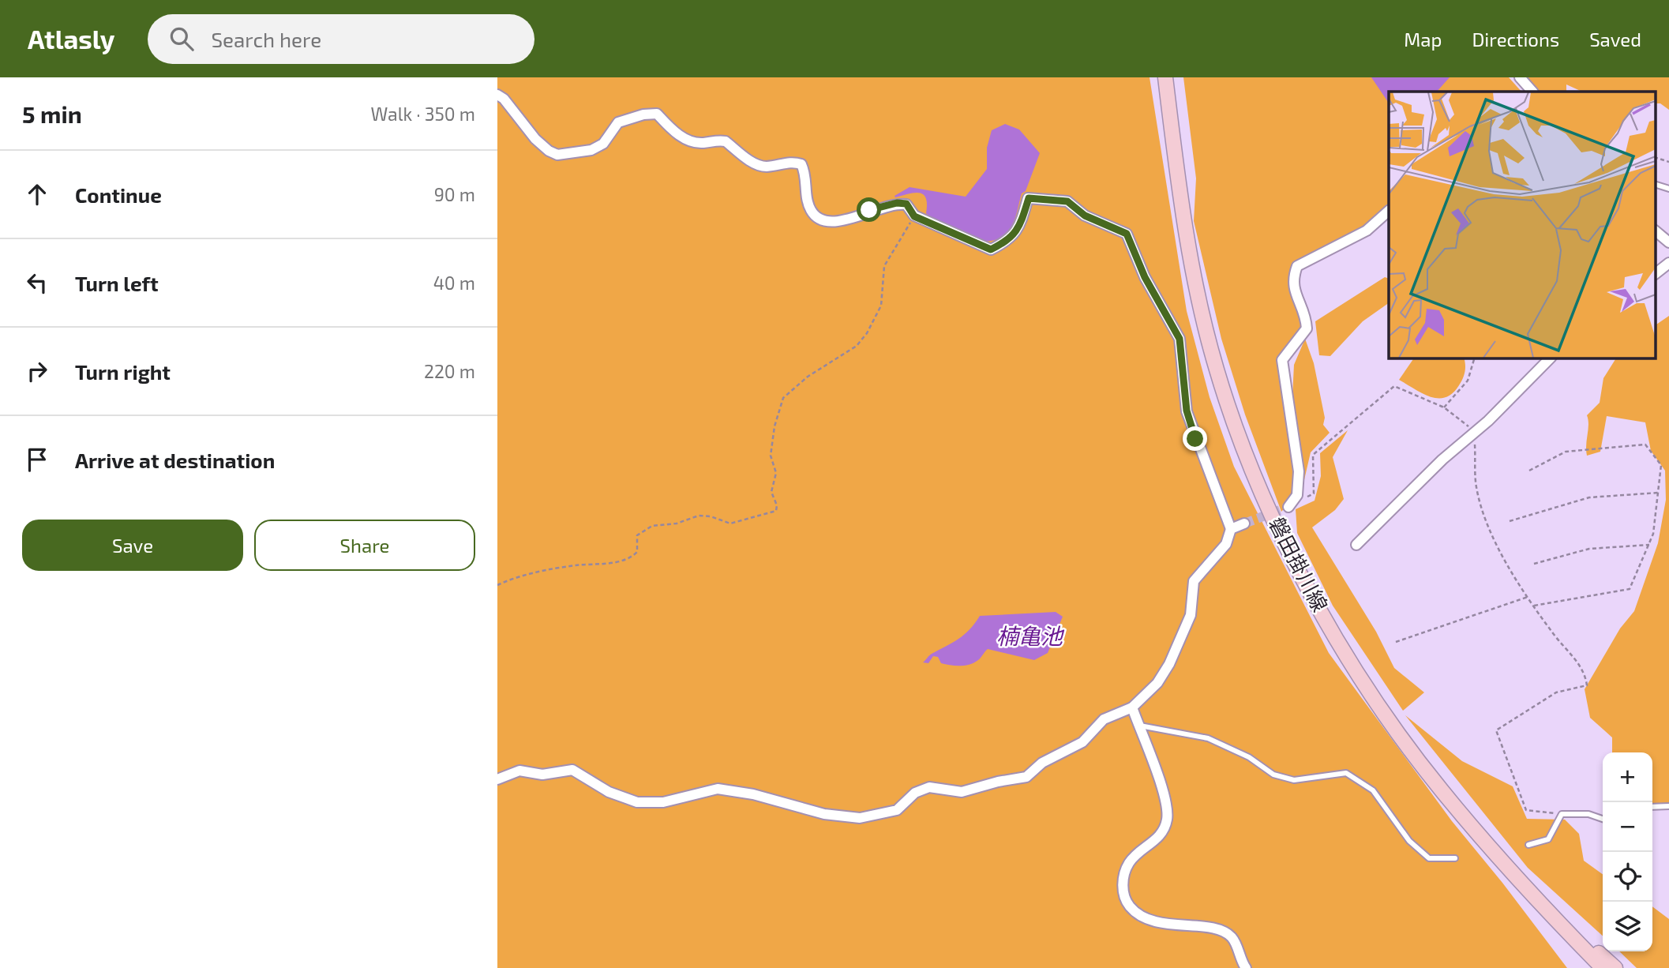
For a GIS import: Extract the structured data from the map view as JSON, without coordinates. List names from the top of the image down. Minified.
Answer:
{"streets":{"main road":["磐田掛川線"]},"water":["楠亀池"],"page":{"header":"Atlasly","search":"Search here","nav":["Map","Directions","Saved"],"heading":["5 min","Walk · 350 m"],"list":[["Continue","90 m"],["Turn left","40 m"],["Turn right","220 m"],"Arrive at destination"],"buttons":["Save","Share"],"map_buttons":["+","−"]}}
